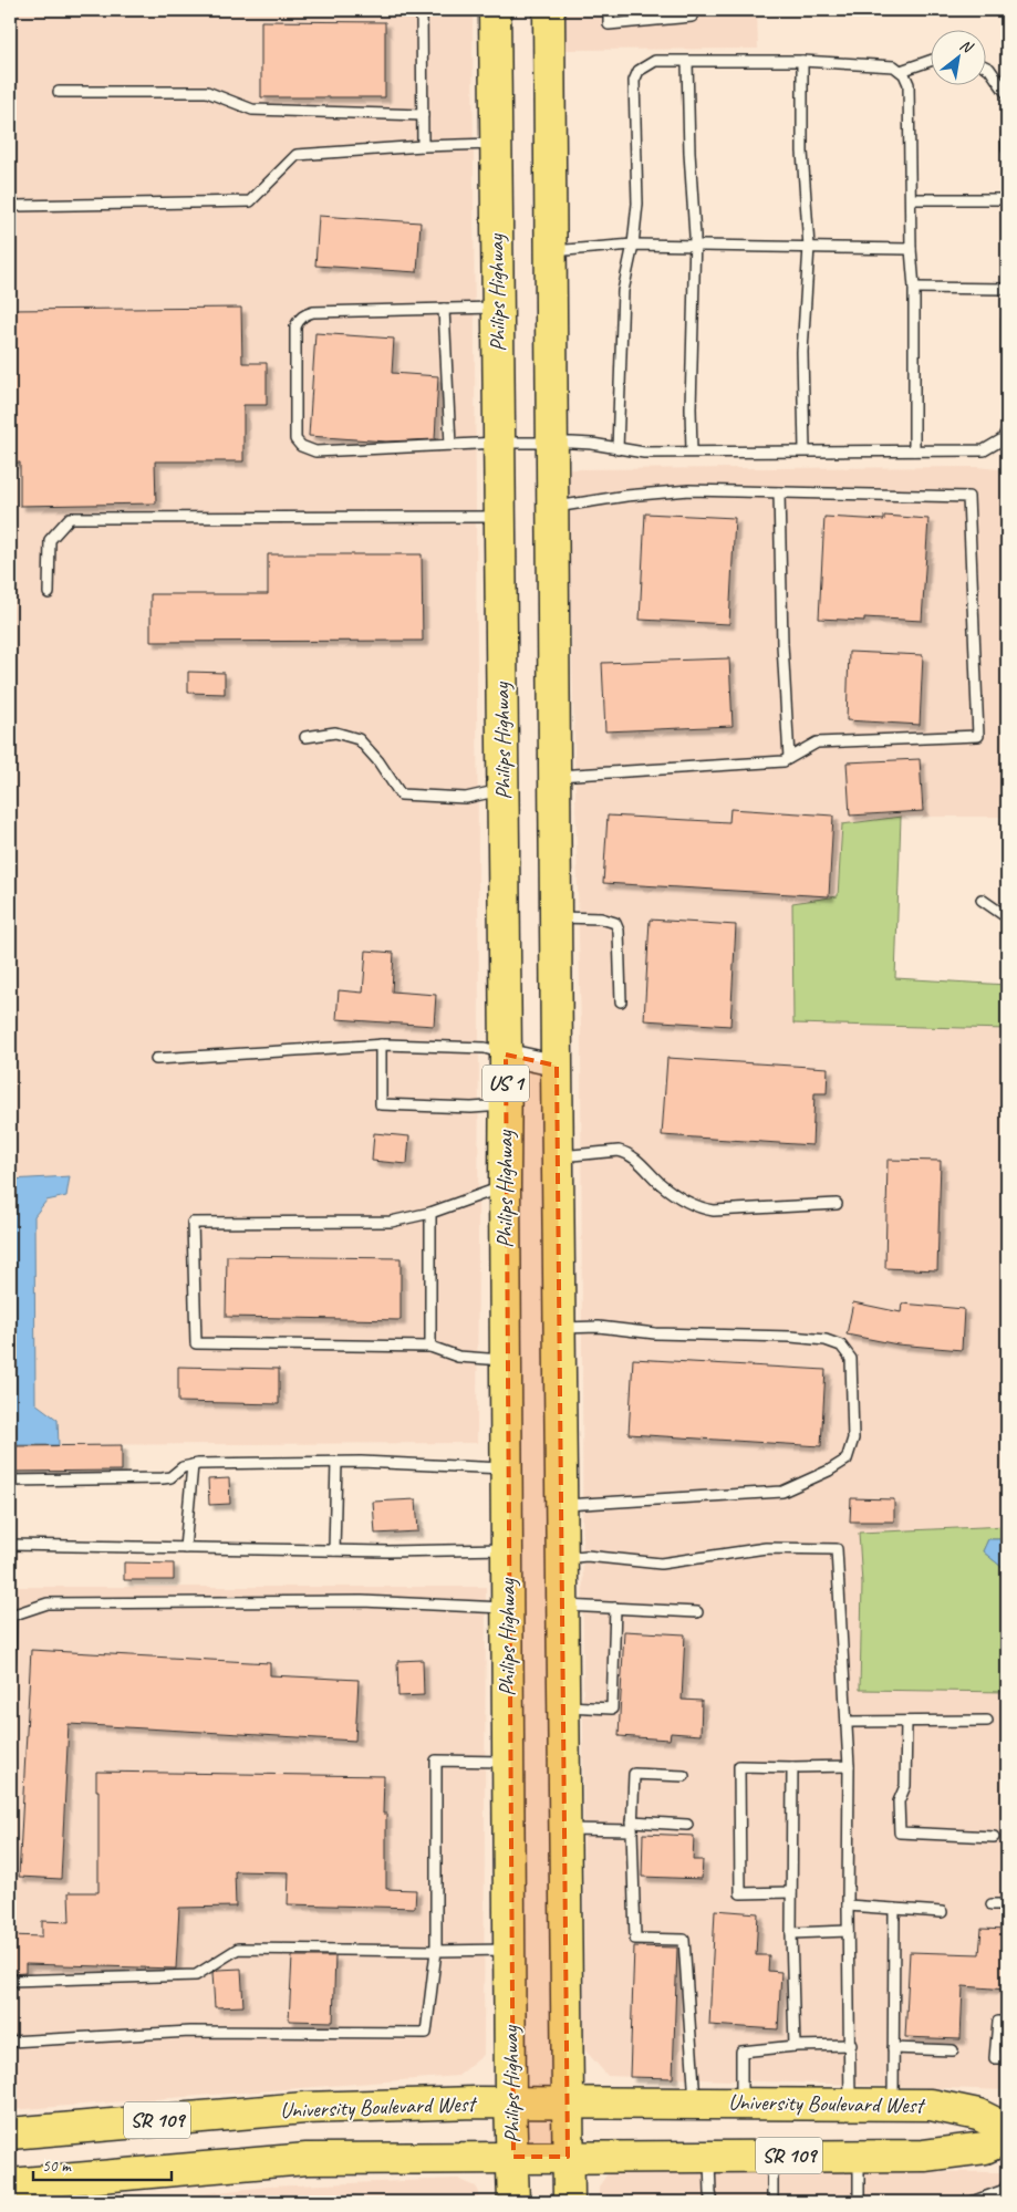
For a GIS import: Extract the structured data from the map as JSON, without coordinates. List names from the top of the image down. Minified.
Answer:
{"streets":{"main road":["Philips Highway","US 1","University Boulevard West","SR 109"]},"crossings":[["Philips Highway","University Boulevard West"],["Philips Highway","SR 109"],["US 1","University Boulevard West"],["US 1","SR 109"]],"scale_bar":"50 m","north":"top right"}
